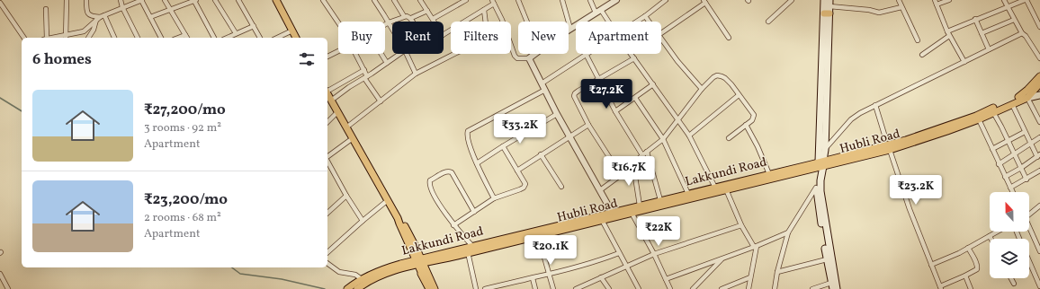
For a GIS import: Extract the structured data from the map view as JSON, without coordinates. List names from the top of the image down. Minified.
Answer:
{"streets":{"main road":["Hubli Road","Lakkundi Road"]},"crossings":[["Hubli Road","Lakkundi Road"]],"north":"top","page":{"chip":["Buy","Rent","Filters","New","Apartment"],"heading":"6 homes","price":["₹27.2K","₹33.2K","₹16.7K","₹23.2K","₹22K","₹20.1K"],"list":[{"name":"₹27,200/mo","note":"3 rooms · 92 m² · Apartment"},{"name":"₹23,200/mo","note":"2 rooms · 68 m² · Apartment"}]}}
